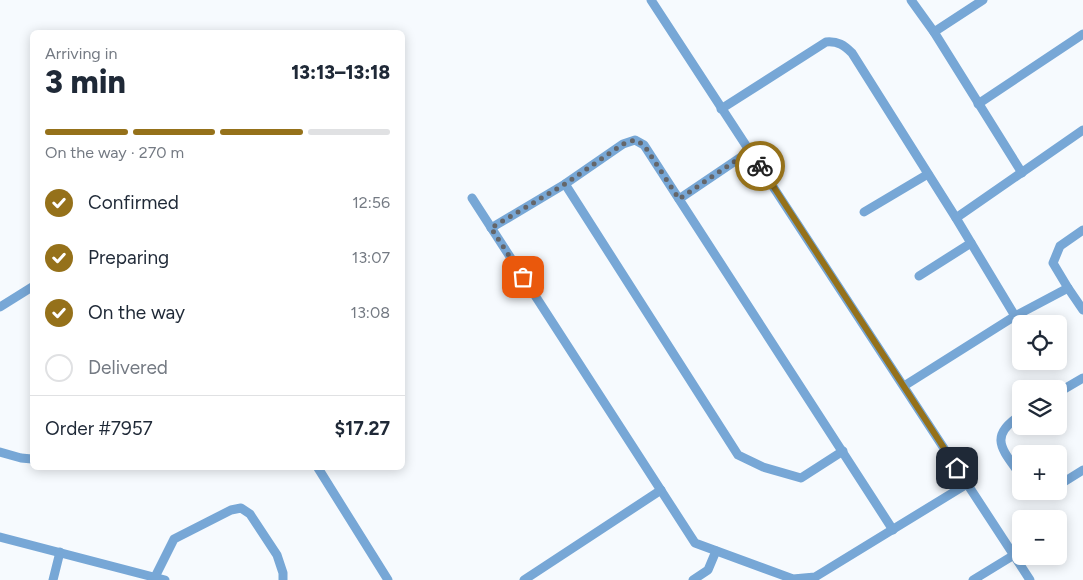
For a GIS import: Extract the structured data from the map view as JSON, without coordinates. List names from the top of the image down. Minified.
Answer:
{"page":{"heading":["3 min","Arriving in","13:13–13:18"],"panel":["Order #7957","$17.27"],"bar":"On the way · 270 m","list":[["Confirmed","12:56"],["Preparing","13:07"],["On the way","13:08"],"Delivered"],"map_buttons":["+","−"]}}
